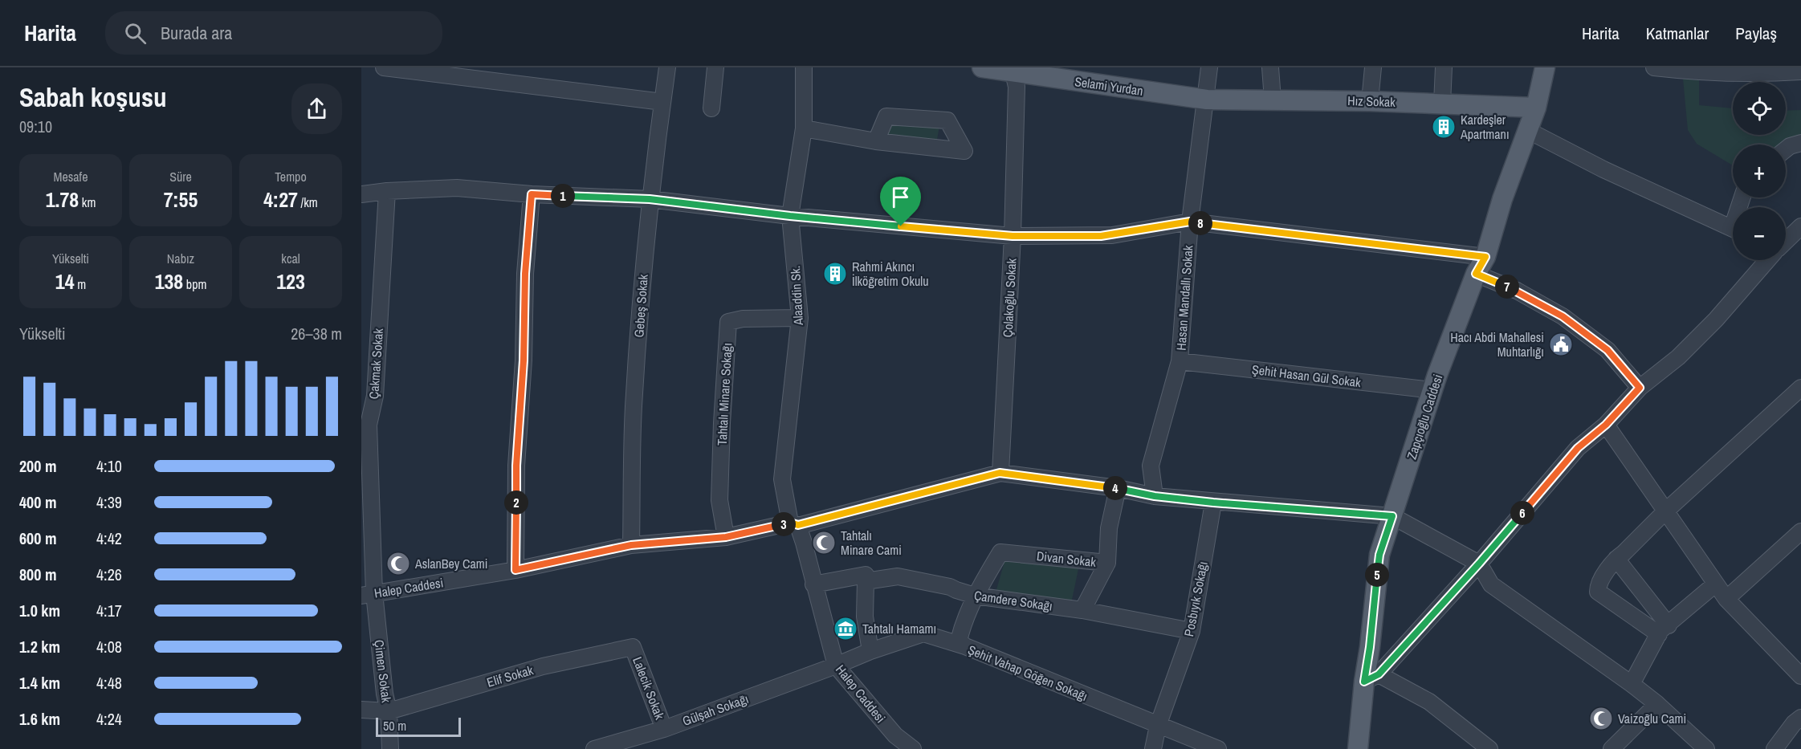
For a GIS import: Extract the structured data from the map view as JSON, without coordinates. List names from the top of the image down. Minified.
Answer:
{"streets":{"main road":["Selami Yurdan","Hız Sokak","Zapçıoğlu Caddesi"],"street":["Alaaddin Sk.","Çolakoğlu Sokak","Hasan Mandallı Sokak","Gebeş Sokak","Çakmak Sokak","Şehit Hasan Gül Sokak","Tahtalı Minare Sokağı","Divan Sokak","Halep Caddesi","Posbıyık Sokağı","Çamdere Sokağı","Çimen Sokak","Şehit Vahap Göğen Sokağı","Elif Sokak","Lalecik Sokak","Gülşah Sokağı"]},"crossings":[["Selami Yurdan","Hız Sokak"],["Selami Yurdan","Çolakoğlu Sokak"],["Selami Yurdan","Hasan Mandallı Sokak"],["Hız Sokak","Hasan Mandallı Sokak"],["Hız Sokak","Zapçıoğlu Caddesi"],["Alaaddin Sk.","Tahtalı Minare Sokağı"],["Alaaddin Sk.","Halep Caddesi"],["Hasan Mandallı Sokak","Şehit Hasan Gül Sokak"],["Gebeş Sokak","Halep Caddesi"],["Çakmak Sokak","Halep Caddesi"],["Çakmak Sokak","Çimen Sokak"],["Şehit Hasan Gül Sokak","Zapçıoğlu Caddesi"],["Tahtalı Minare Sokağı","Halep Caddesi"],["Divan Sokak","Çamdere Sokağı"],["Halep Caddesi","Çamdere Sokağı"],["Halep Caddesi","Çimen Sokak"],["Halep Caddesi","Şehit Vahap Göğen Sokağı"],["Halep Caddesi","Gülşah Sokağı"],["Posbıyık Sokağı","Çamdere Sokağı"],["Posbıyık Sokağı","Şehit Vahap Göğen Sokağı"],["Çimen Sokak","Elif Sokak"],["Şehit Vahap Göğen Sokağı","Gülşah Sokağı"],["Elif Sokak","Lalecik Sokak"],["Lalecik Sokak","Gülşah Sokağı"]],"places":{"building":["Kardeşler Apartmanı","Rahmi Akıncı İlköğretim Okulu"],"public building":["Hacı Abdi Mahallesi Muhtarlığı"],"mosque":["Tahtalı Minare Cami","AslanBey Cami","Vaizoğlu Cami"],"museum":["Tahtalı Hamamı"]},"scale_bar":"50 m","page":{"header":"Harita","search":"Burada ara","nav":["Harita","Katmanlar","Paylaş"],"heading":["Sabah koşusu","09:10"],"map_buttons":["+","−"],"stats":[["Mesafe","1.78 km"],["Süre","7:55"],["Tempo","4:27 /km"],["Yükselti","14 m"],["Nabız","138 bpm"],["kcal","123"]],"pins":["1","8","7","4","2","6","3","5"],"chart":["Yükselti","26–38 m"],"list":[{"name":"200 m","note":"4:10"},{"name":"400 m","note":"4:39"},{"name":"600 m","note":"4:42"},{"name":"800 m","note":"4:26"},{"name":"1.0 km","note":"4:17"},{"name":"1.2 km","note":"4:08"},{"name":"1.4 km","note":"4:48"},{"name":"1.6 km","note":"4:24"}],"scale":"50 m"}}
